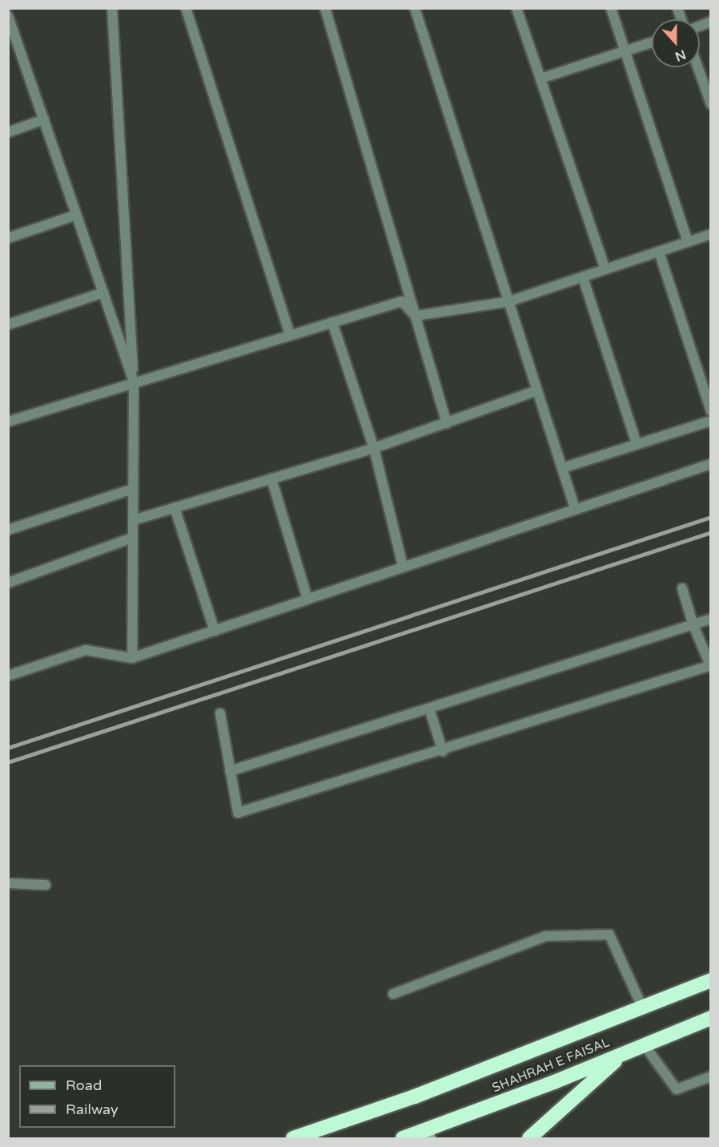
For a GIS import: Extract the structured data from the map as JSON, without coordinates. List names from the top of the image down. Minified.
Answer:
{"streets":{"highway":["SHAHRAH E FAISAL"]},"legend":["Road","Railway"],"north":"bottom"}
